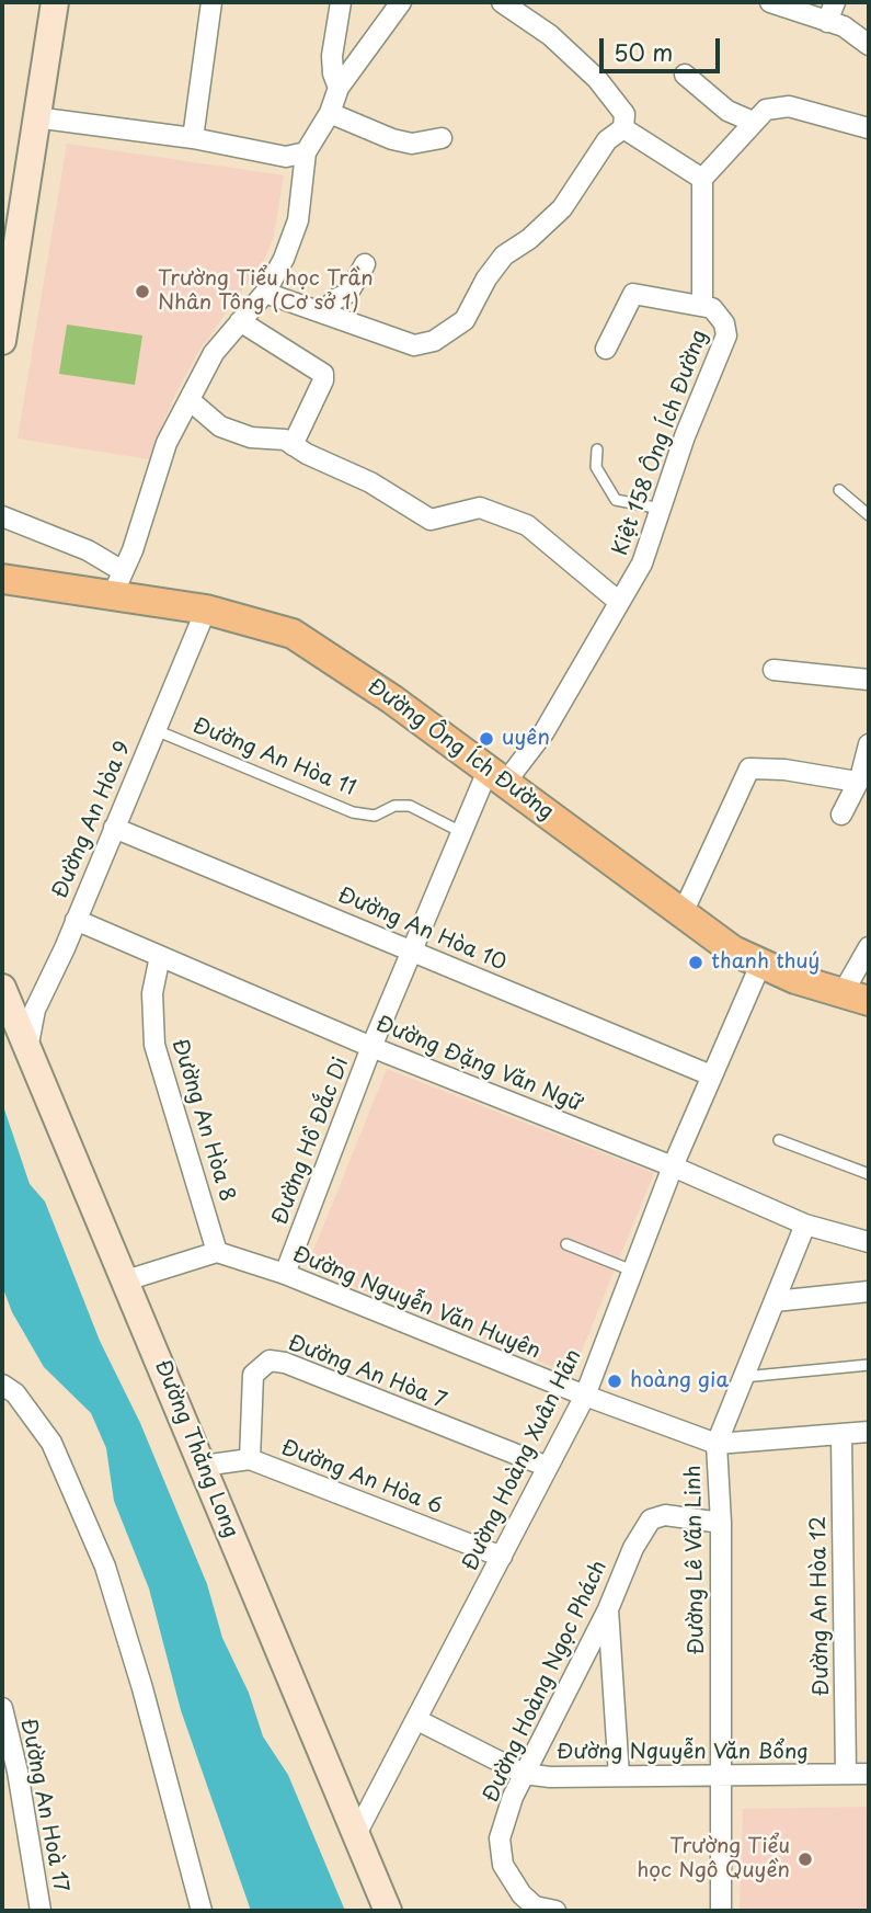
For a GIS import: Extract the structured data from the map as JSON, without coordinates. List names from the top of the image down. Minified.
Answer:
{"streets":{"main road":["Đường Ông Ích Đường"],"street":["Kiệt 158 Ông Ích Đường","Đường An Hòa 9","Đường An Hòa 10","Đường Đặng Văn Ngữ","Đường An Hòa 8","Đường Hồ Đắc Di","Đường Nguyễn Văn Huyên","Đường An Hòa 7","Đường Thăng Long","Đường Hoàng Xuân Hãn","Đường An Hòa 6","Đường Lê Văn Linh","Đường An Hòa 12","Đường Hoàng Ngọc Phách","Đường Nguyễn Văn Bổng","Đường An Hoà 17"],"lane":["Đường An Hòa 11"]},"crossings":[["Kiệt 158 Ông Ích Đường","Đường Ông Ích Đường"],["Kiệt 158 Ông Ích Đường","Đường Hồ Đắc Di"],["Đường Ông Ích Đường","Đường An Hòa 9"],["Đường Ông Ích Đường","Đường Hồ Đắc Di"],["Đường Ông Ích Đường","Đường Hoàng Xuân Hãn"],["Đường An Hòa 11","Đường An Hòa 9"],["Đường An Hòa 11","Đường Hồ Đắc Di"],["Đường An Hòa 9","Đường An Hòa 10"],["Đường An Hòa 9","Đường Đặng Văn Ngữ"],["Đường An Hòa 9","Đường Thăng Long"],["Đường An Hòa 10","Đường Hồ Đắc Di"],["Đường An Hòa 10","Đường Hoàng Xuân Hãn"],["Đường Đặng Văn Ngữ","Đường An Hòa 8"],["Đường Đặng Văn Ngữ","Đường Hồ Đắc Di"],["Đường Đặng Văn Ngữ","Đường Hoàng Xuân Hãn"],["Đường Đặng Văn Ngữ","Đường Lê Văn Linh"],["Đường An Hòa 8","Đường Nguyễn Văn Huyên"],["Đường Hồ Đắc Di","Đường Nguyễn Văn Huyên"],["Đường Nguyễn Văn Huyên","Đường Hoàng Xuân Hãn"],["Đường Nguyễn Văn Huyên","Đường Lê Văn Linh"],["Đường Nguyễn Văn Huyên","Đường An Hòa 12"],["Đường An Hòa 7","Đường Hoàng Xuân Hãn"],["Đường An Hòa 7","Đường An Hòa 6"],["Đường Thăng Long","Đường Hoàng Xuân Hãn"],["Đường Thăng Long","Đường An Hòa 6"],["Đường Hoàng Xuân Hãn","Đường An Hòa 6"],["Đường Hoàng Xuân Hãn","Đường Nguyễn Văn Bổng"],["Đường Lê Văn Linh","Đường Hoàng Ngọc Phách"],["Đường Lê Văn Linh","Đường Nguyễn Văn Bổng"],["Đường An Hòa 12","Đường Nguyễn Văn Bổng"],["Đường Hoàng Ngọc Phách","Đường Nguyễn Văn Bổng"]],"places":["Trường Tiểu học Trần Nhân Tông (Cơ sở 1)","uyên","thanh thuý","hoàng gia","Trường Tiểu học Ngô Quyền"],"scale_bar":"50 m"}
